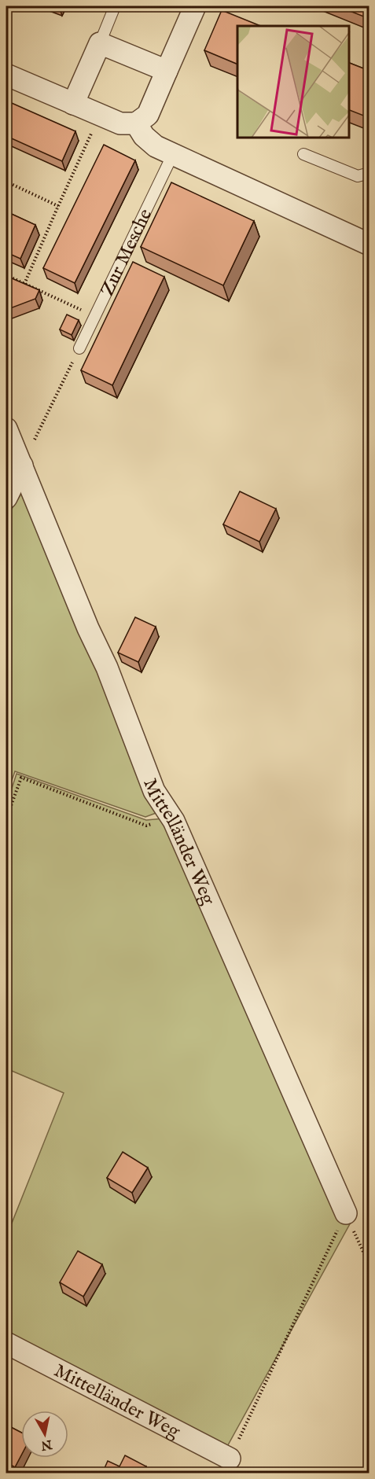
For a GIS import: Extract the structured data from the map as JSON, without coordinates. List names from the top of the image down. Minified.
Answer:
{"streets":{"street":["Mittelländer Weg"],"lane":["Zur Mesche"]},"north":"bottom"}
